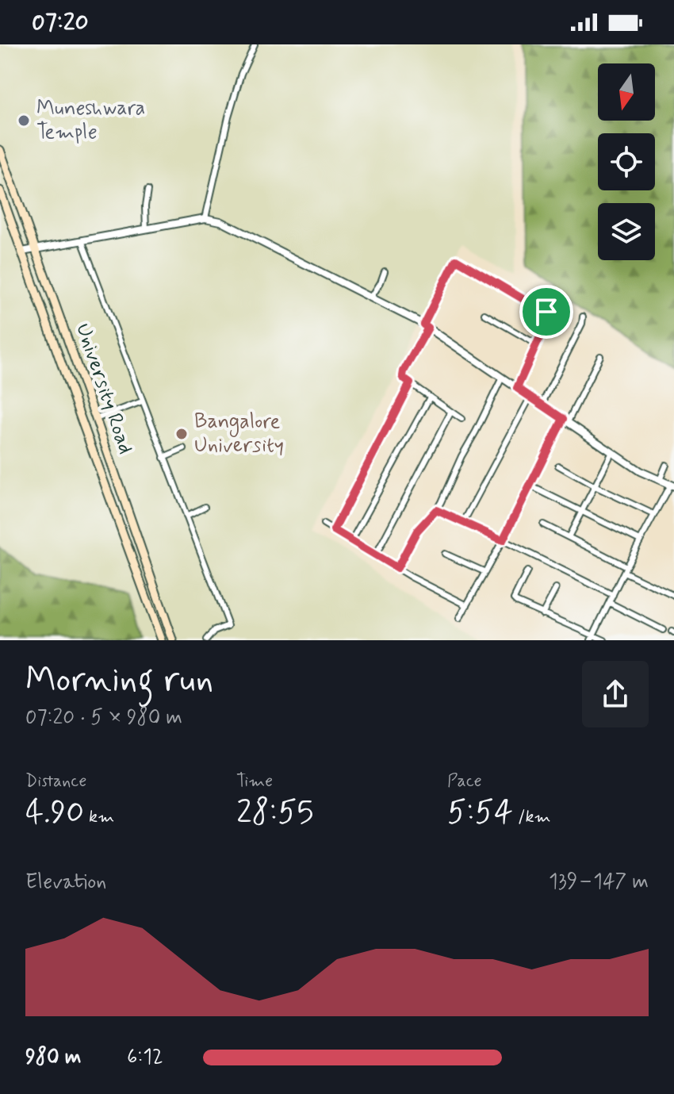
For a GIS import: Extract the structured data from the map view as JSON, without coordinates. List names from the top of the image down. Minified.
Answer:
{"streets":{"main road":["University Road"]},"places":["Muneshwara Temple","Bangalore University"],"north":"bottom","page":{"status":"07:20","heading":["Morning run","07:20 · 5 × 980 m"],"stats":[["Distance","4.90 km"],["Time","28:55"],["Pace","5:54 /km"]],"chart":["Elevation","139–147 m"],"list":[{"name":"980 m","note":"6:12"}]}}
